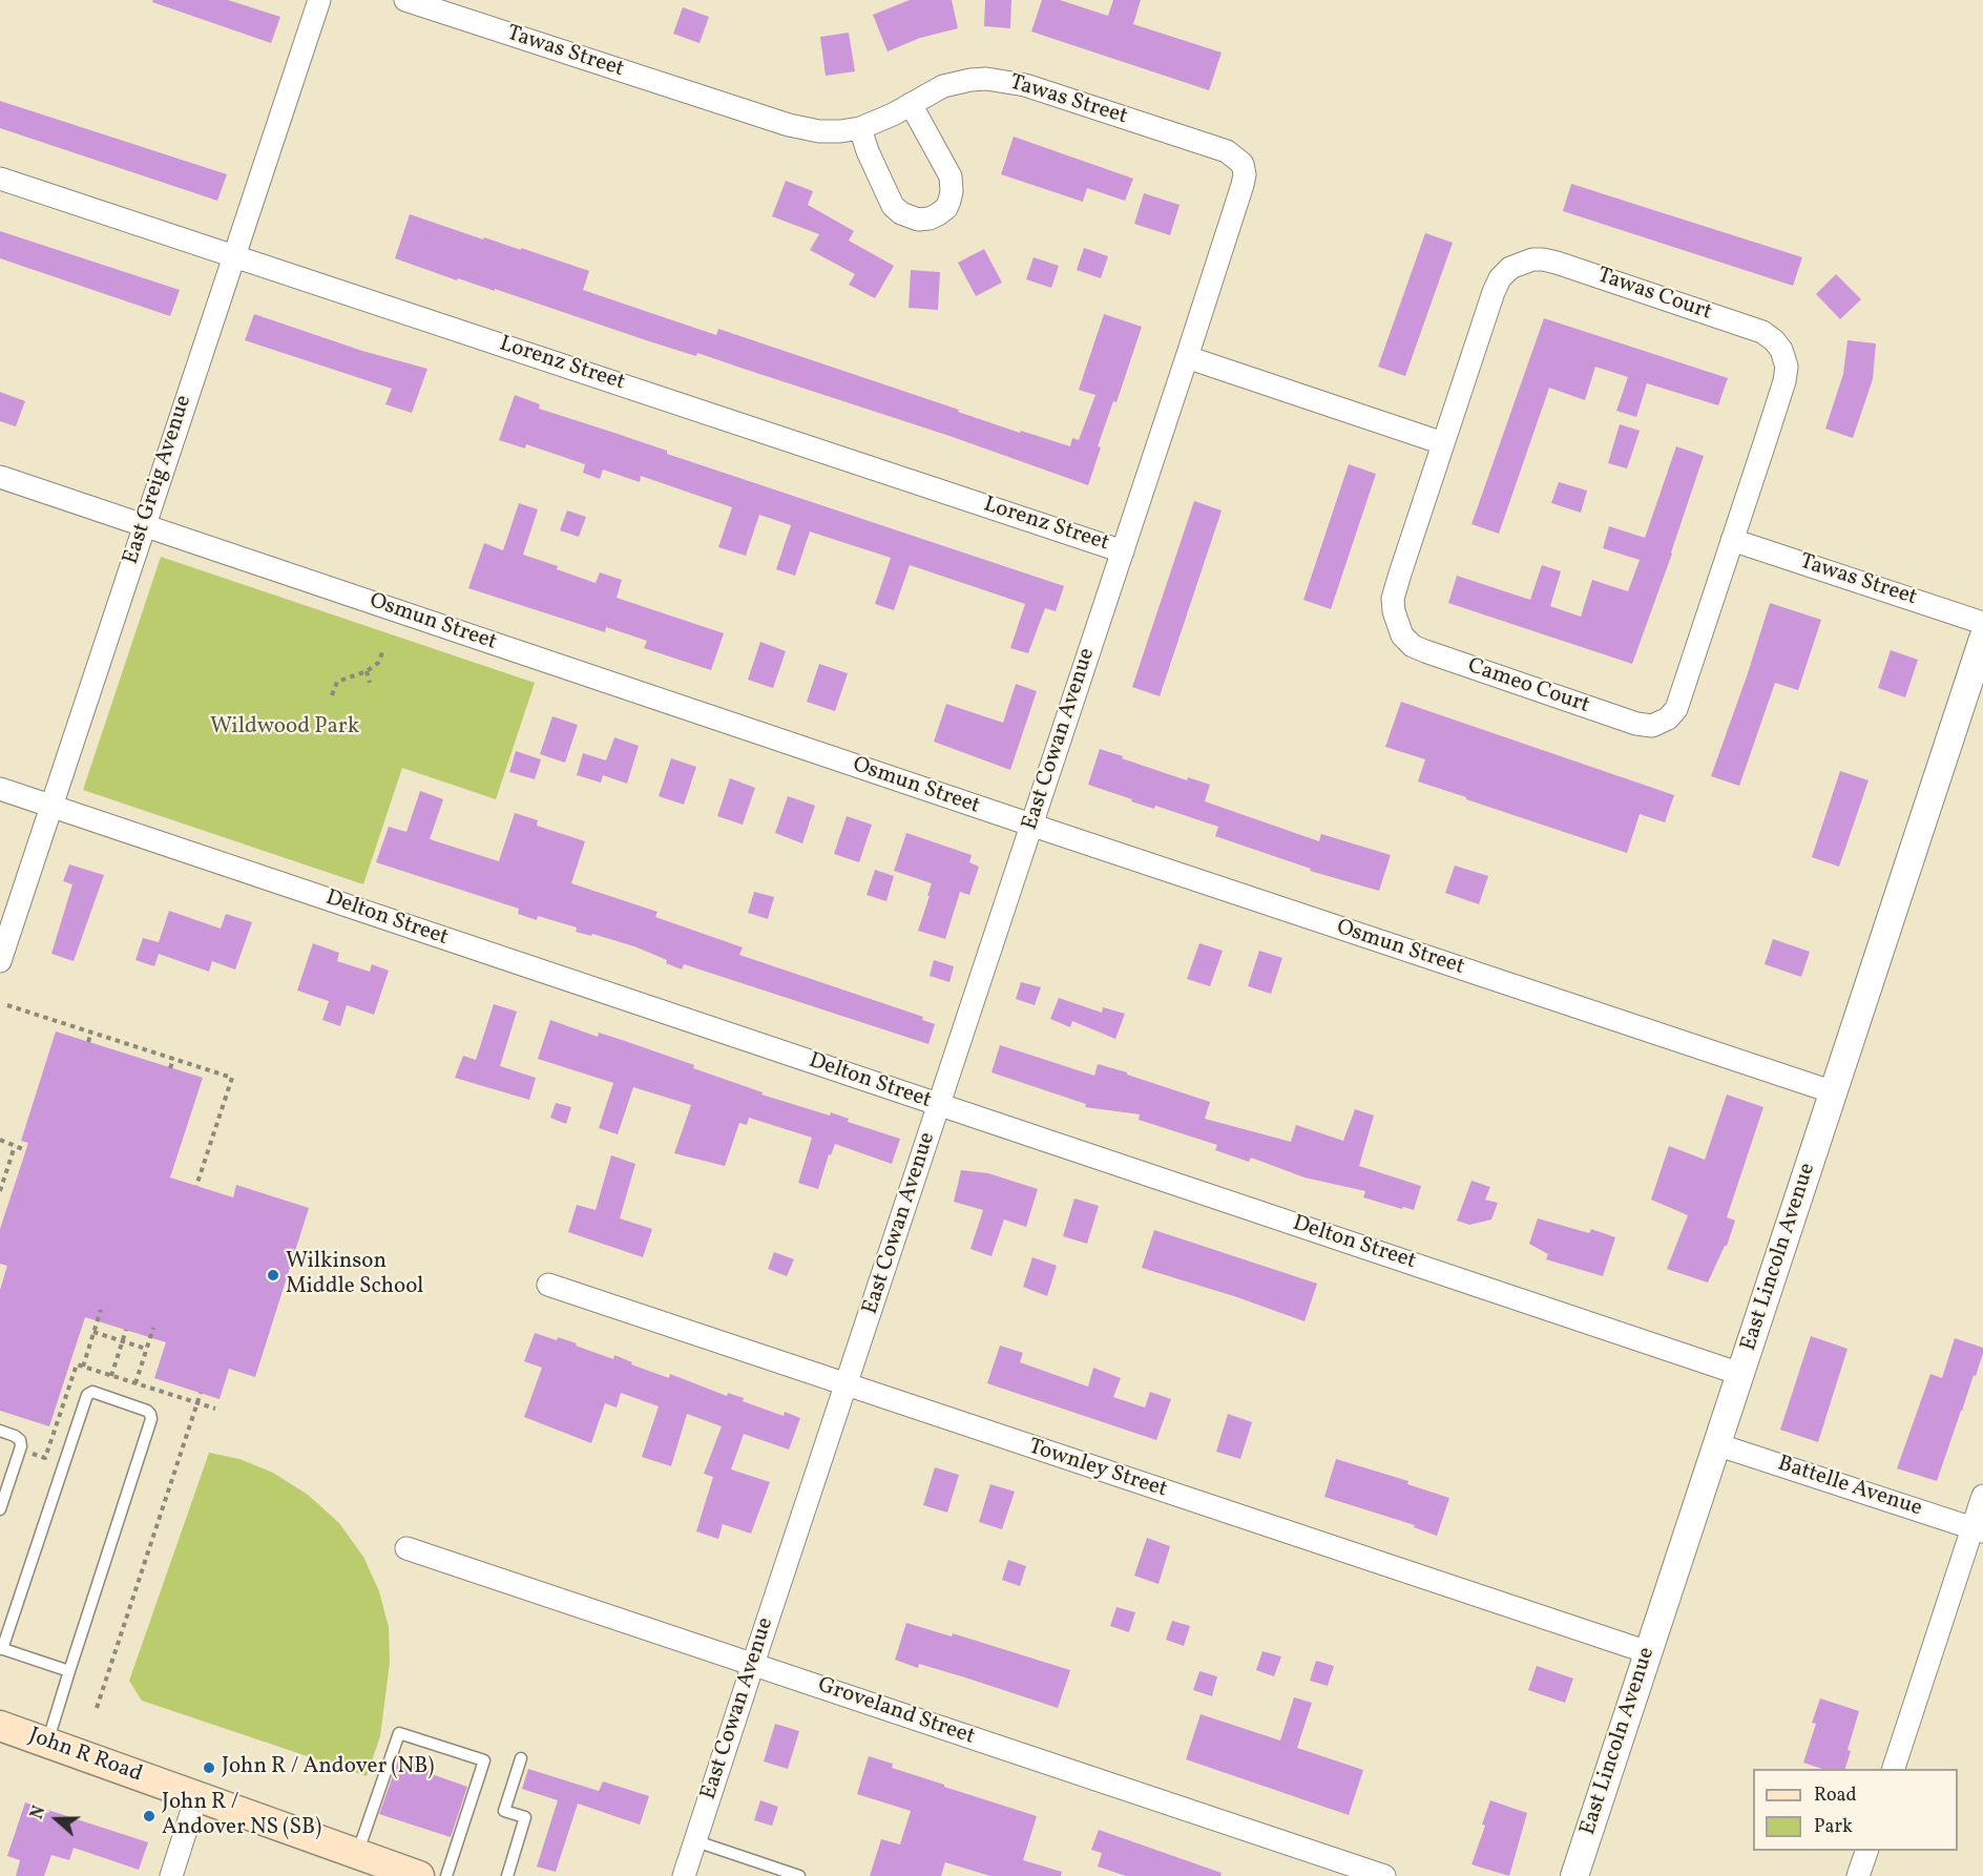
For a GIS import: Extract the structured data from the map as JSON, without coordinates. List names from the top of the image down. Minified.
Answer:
{"streets":{"main road":["John R Road"],"street":["Tawas Street","Tawas Court","Lorenz Street","East Greig Avenue","Osmun Street","Cameo Court","East Cowan Avenue","Delton Street","East Lincoln Avenue","Townley Street","Battelle Avenue","Groveland Street"]},"crossings":[["Tawas Street","Tawas Court"],["Tawas Street","Cameo Court"],["Tawas Street","East Cowan Avenue"],["Tawas Court","Cameo Court"],["Lorenz Street","East Greig Avenue"],["Lorenz Street","East Cowan Avenue"],["East Greig Avenue","Osmun Street"],["East Greig Avenue","Delton Street"],["Osmun Street","East Cowan Avenue"],["Osmun Street","East Lincoln Avenue"],["East Cowan Avenue","Delton Street"],["East Cowan Avenue","Townley Street"],["East Cowan Avenue","Groveland Street"],["Delton Street","East Lincoln Avenue"],["East Lincoln Avenue","Townley Street"],["East Lincoln Avenue","Battelle Avenue"]],"parks":["Wildwood Park"],"places":["Wilkinson Middle School","John R / Andover (NB)","John R / Andover NS (SB)"],"legend":["Road","Park"],"north":"left"}
